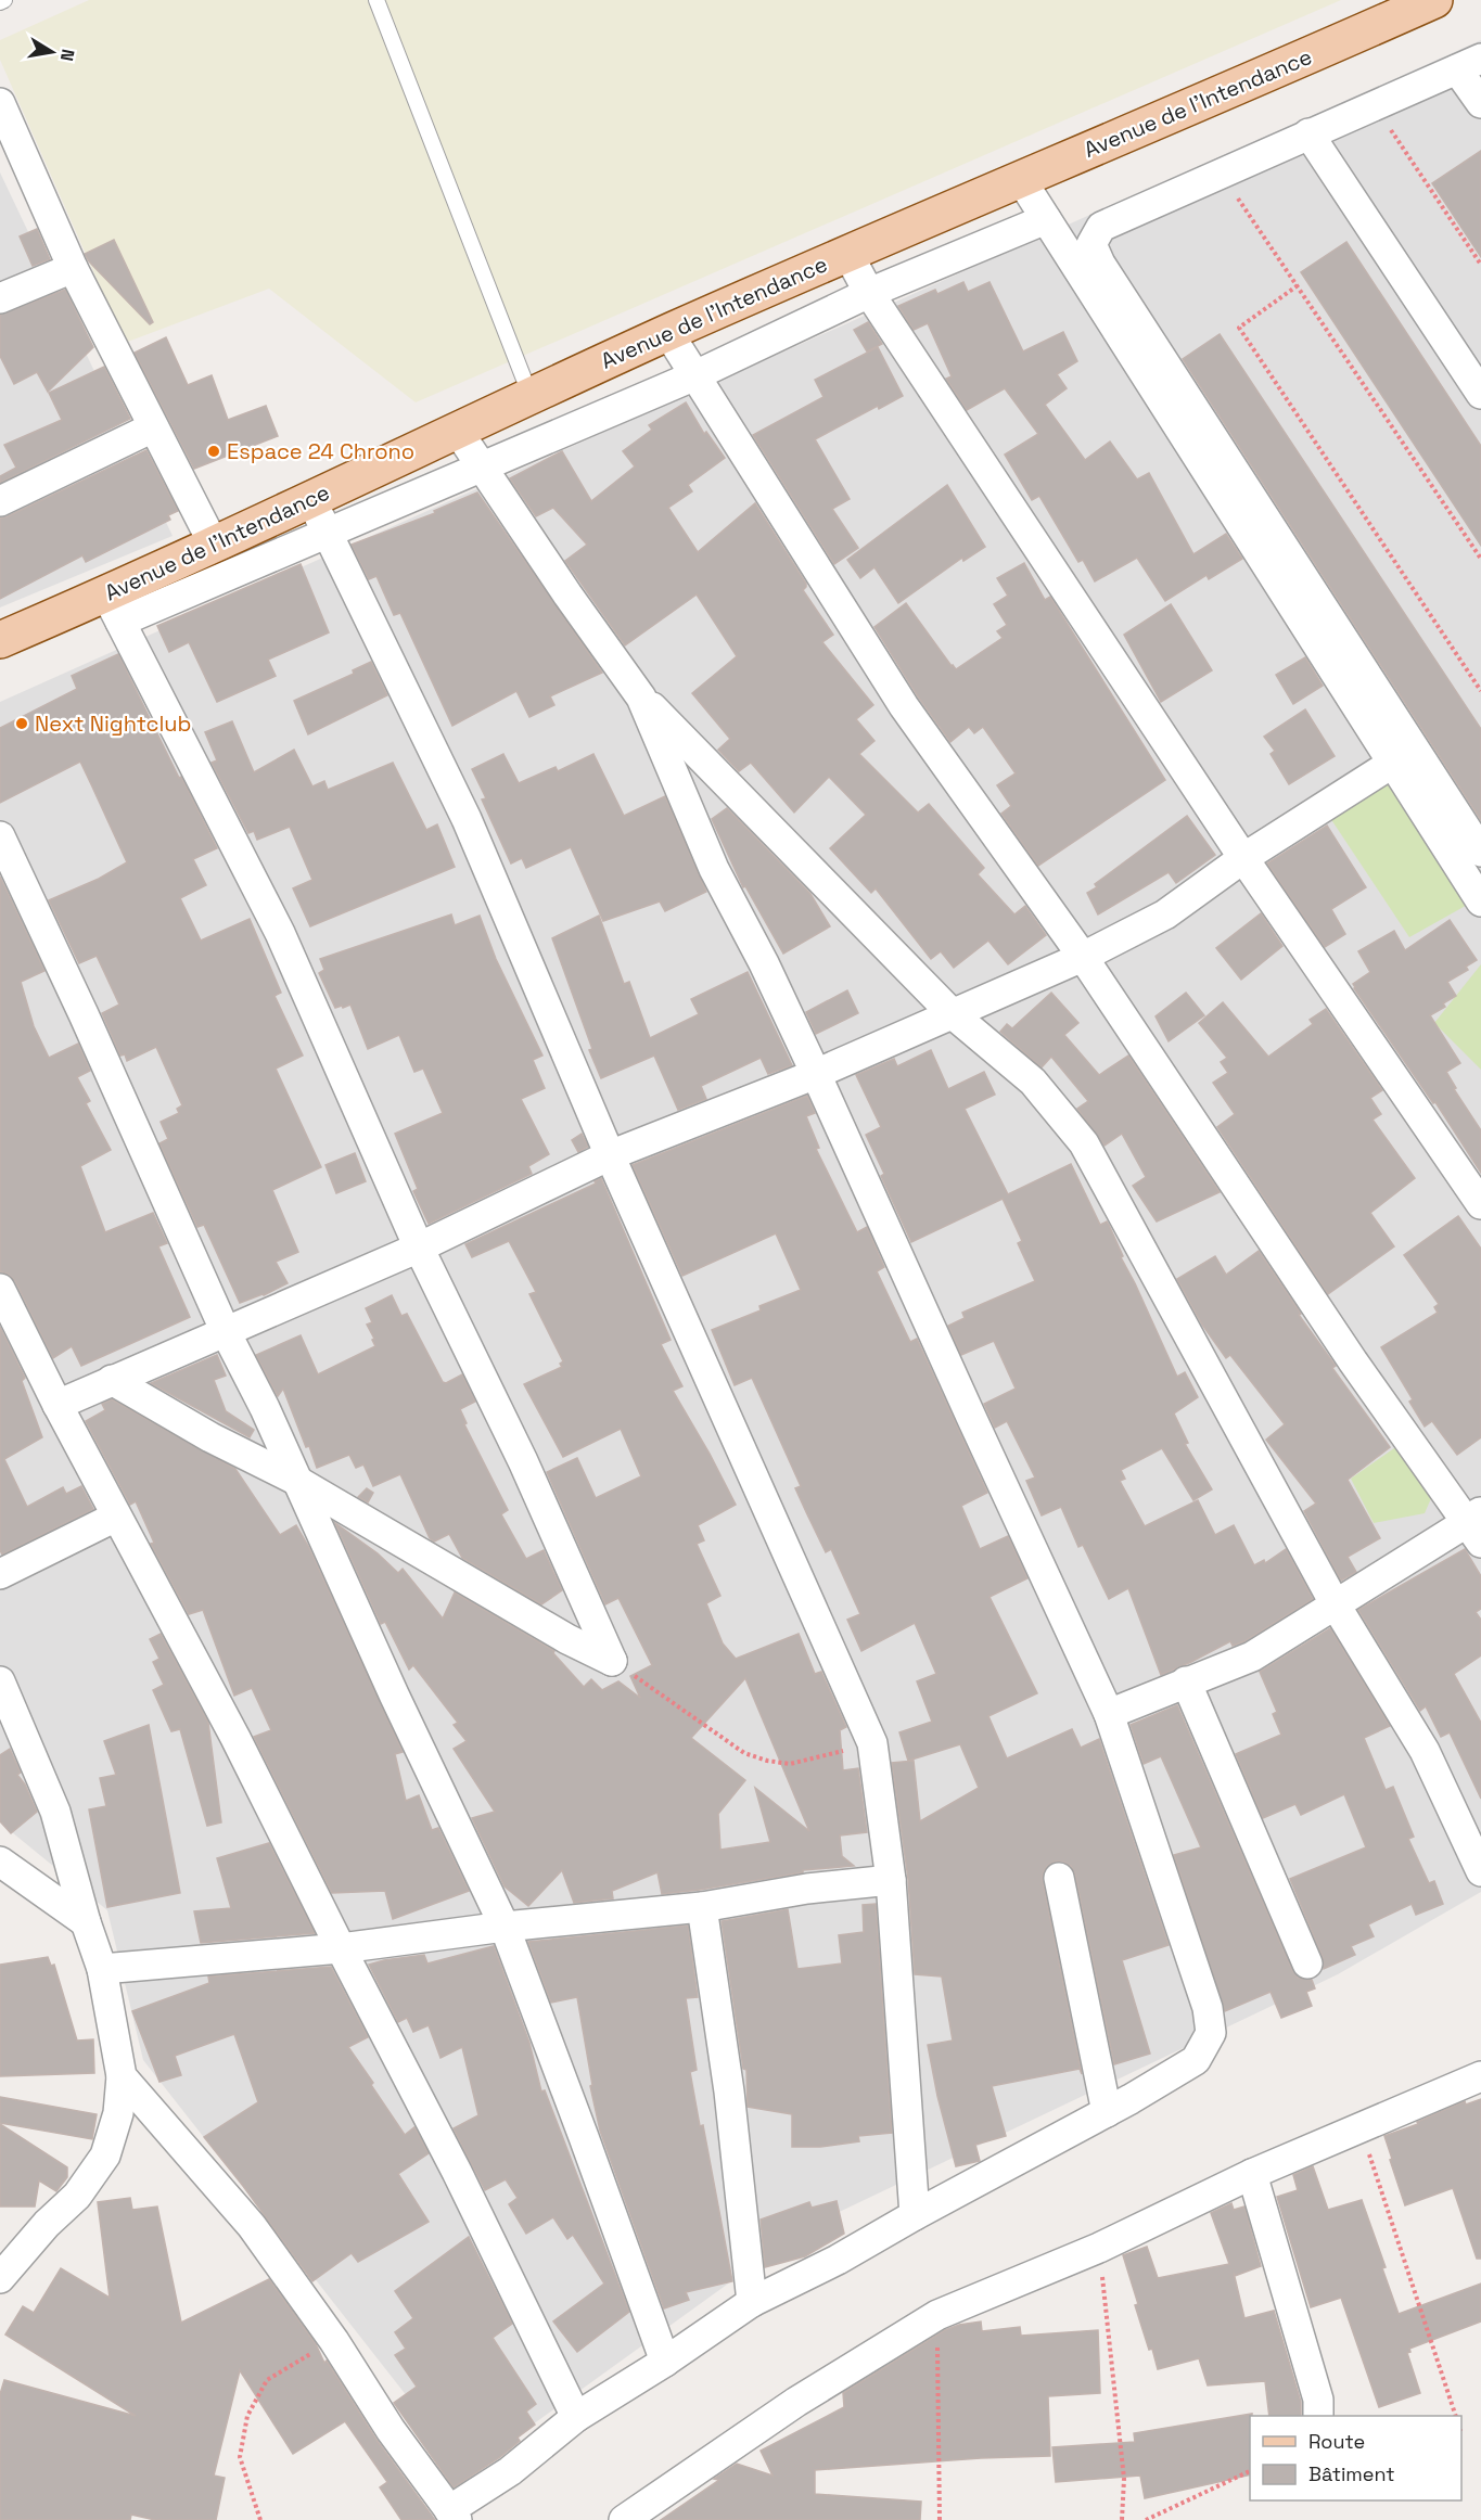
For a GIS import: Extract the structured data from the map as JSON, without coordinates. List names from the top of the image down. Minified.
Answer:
{"streets":{"main road":["Avenue de l'Intendance"]},"places":["Espace 24 Chrono","Next Nightclub"],"legend":["Route","Bâtiment"],"north":"right"}
